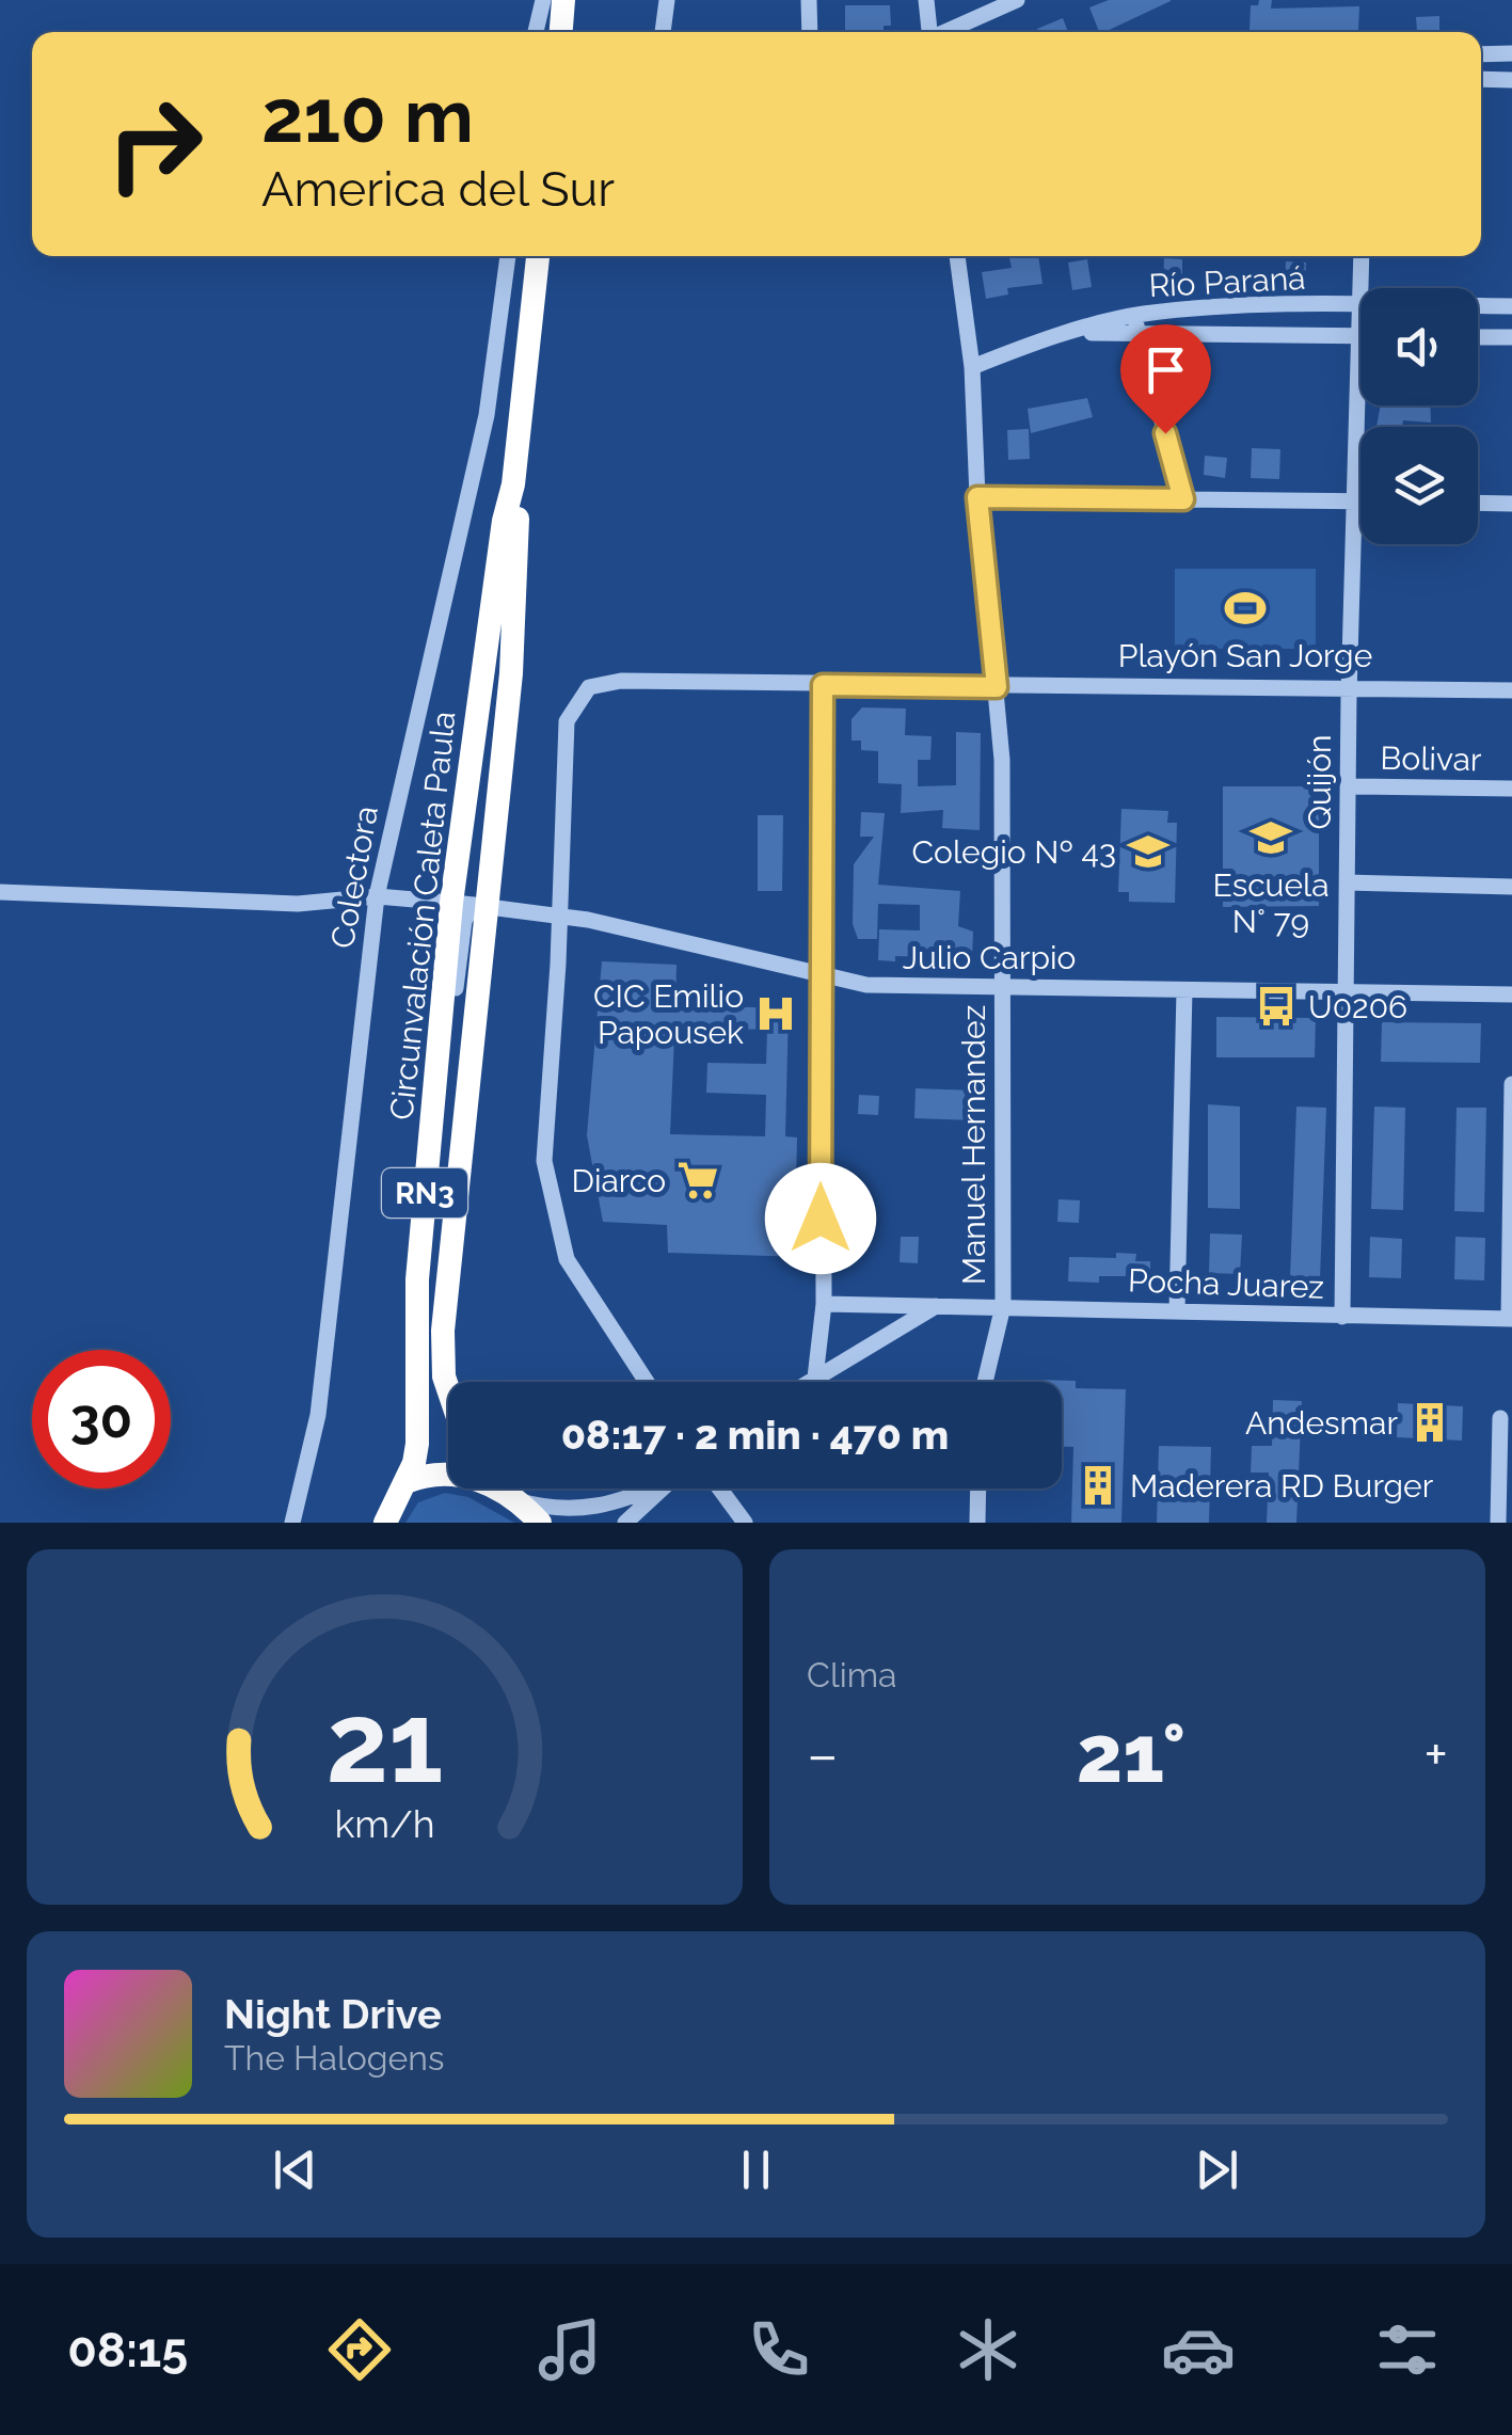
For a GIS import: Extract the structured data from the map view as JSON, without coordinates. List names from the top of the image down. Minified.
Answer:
{"streets":{"highway":["Circunvalación Caleta Paula","RN3"],"street":["Río Paraná","Bolivar","Quijón","Colectora","Julio Carpio","Manuel Hernandez","Pocha Juarez"]},"crossings":[["Río Paraná","Quijón"],["Río Paraná","Manuel Hernandez"],["Bolivar","Quijón"],["Quijón","Julio Carpio"],["Quijón","Pocha Juarez"],["Colectora","Julio Carpio"],["Circunvalación Caleta Paula","Julio Carpio"],["Circunvalación Caleta Paula","RN3"],["Julio Carpio","Manuel Hernandez"],["Manuel Hernandez","Pocha Juarez"]],"places":{"sports":["Playón San Jorge"],"school or university":["Escuela N° 79","Colegio Nº 43"],"bus stop":["U0206"],"hospital":["CIC Emilio Papousek"],"supermarket":["Diarco"],"building":["Andesmar","Maderera RD Burger"]},"page":{"turn":["210 m","America del Sur"],"limit":"30","trip":"08:17 · 2 min · 470 m","tile":"Clima","heat":["−","21°","+"],"song":["Night Drive","The Halogens"],"tabs":"08:15","gauge":["21","km/h"]}}
